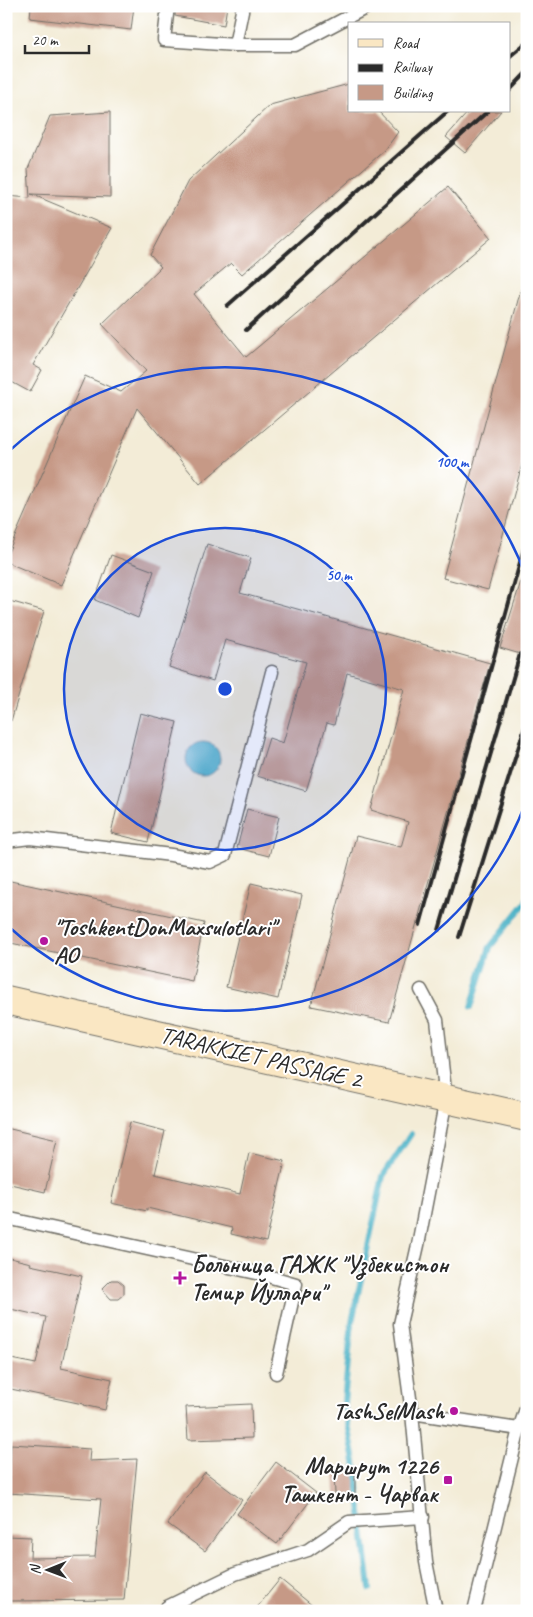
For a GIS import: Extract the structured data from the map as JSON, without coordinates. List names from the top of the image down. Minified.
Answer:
{"streets":{"main road":["TARAKKIET PASSAGE 2"]},"places":{"other":["\"ToshkentDonMaxsulotlari\" AO","TashSelМash"],"health":["Больница ГАЖК \"Узбекистон Темир Йуллари\""],"transit":["Маршрут 1226 Ташкент - Чарвак"]},"legend":["Road","Railway","Building"],"scale_bar":"20 m","north":"left","rings":["100 m","50 m"]}
